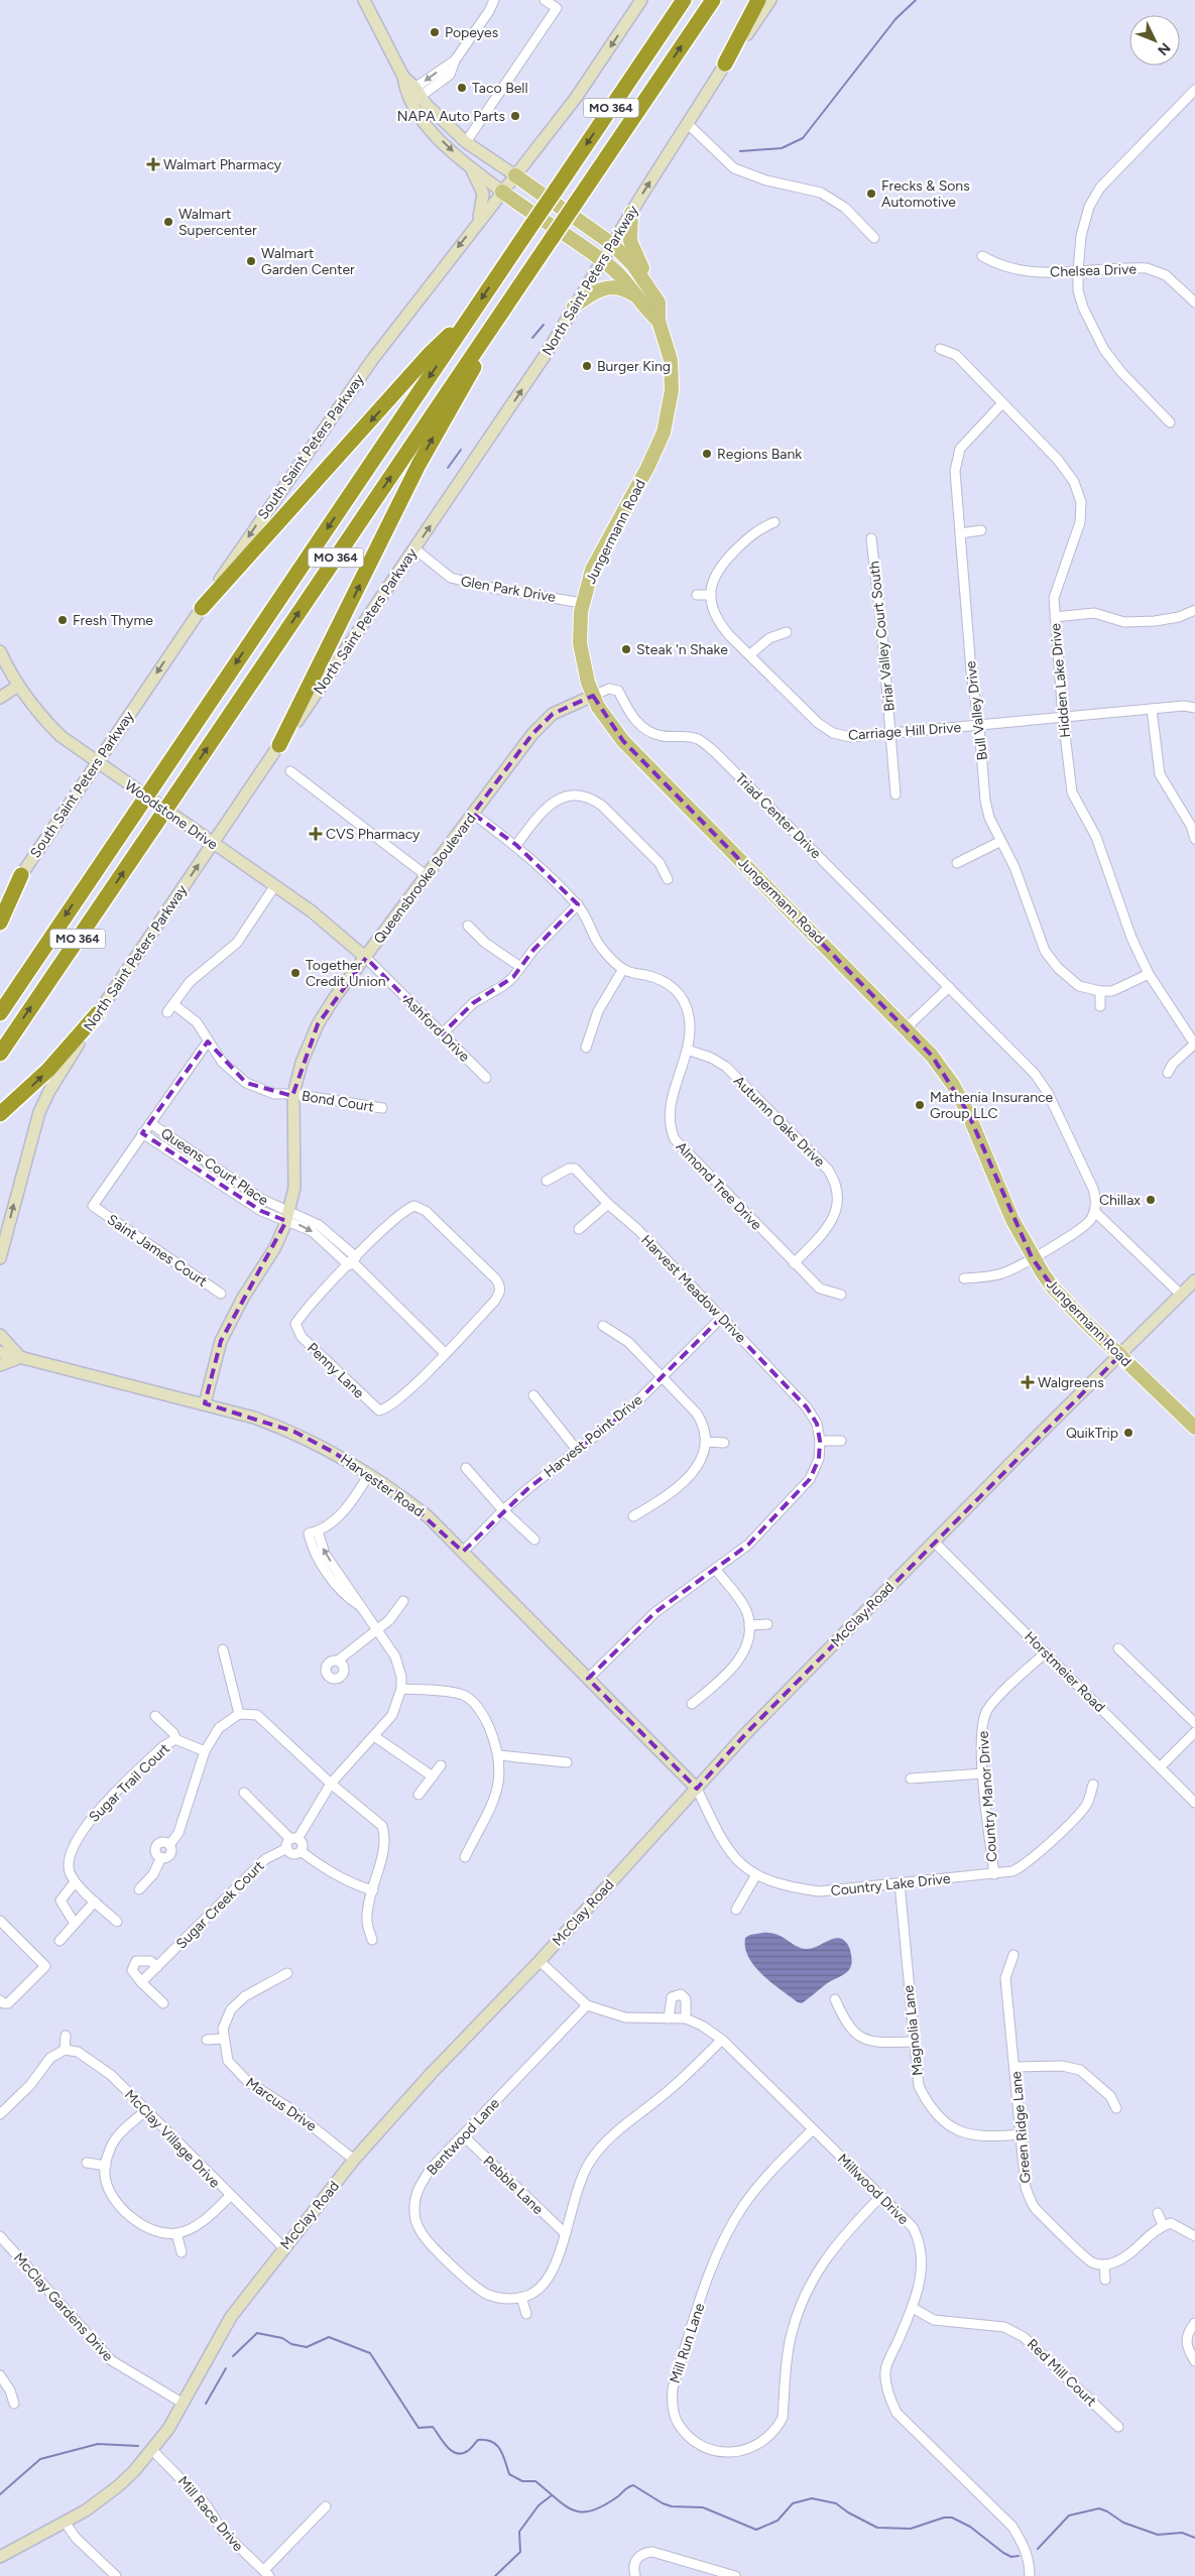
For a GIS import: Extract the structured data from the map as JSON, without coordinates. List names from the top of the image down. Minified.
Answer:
{"streets":{"highway":["MO 364"],"main road":["North Saint Peters Parkway","South Saint Peters Parkway","Jungermann Road","Woodstone Drive","Queensbrooke Boulevard","Harvester Road","McClay Road"],"street":["Chelsea Drive","Glen Park Drive","Briar Valley Court South","Hidden Lake Drive","Bull Valley Drive","Carriage Hill Drive","Triad Center Drive","Ashford Drive","Bond Court","Autumn Oaks Drive","Queens Court Place","Almond Tree Drive","Saint James Court","Harvest Meadow Drive","Penny Lane","Harvest Point Drive","Horstmeier Road","Sugar Trail Court","Country Manor Drive","Country Lake Drive","Sugar Creek Court","Magnolia Lane","Marcus Drive","Green Ridge Lane","Bentwood Lane","McClay Village Drive","Pebble Lane","Millwood Drive","McClay Gardens Drive","Mill Run Lane","Red Mill Court","Mill Race Drive"]},"crossings":[["North Saint Peters Parkway","Jungermann Road"],["North Saint Peters Parkway","Glen Park Drive"],["North Saint Peters Parkway","Woodstone Drive"],["South Saint Peters Parkway","Jungermann Road"],["South Saint Peters Parkway","Woodstone Drive"],["Jungermann Road","Glen Park Drive"],["Jungermann Road","Triad Center Drive"],["Jungermann Road","Queensbrooke Boulevard"],["Jungermann Road","McClay Road"],["Briar Valley Court South","Carriage Hill Drive"],["Hidden Lake Drive","Bull Valley Drive"],["Hidden Lake Drive","Carriage Hill Drive"],["Bull Valley Drive","Carriage Hill Drive"],["Woodstone Drive","Queensbrooke Boulevard"],["Woodstone Drive","Ashford Drive"],["Triad Center Drive","Queensbrooke Boulevard"],["Queensbrooke Boulevard","Ashford Drive"],["Queensbrooke Boulevard","Bond Court"],["Queensbrooke Boulevard","Queens Court Place"],["Queensbrooke Boulevard","Harvester Road"],["Autumn Oaks Drive","Almond Tree Drive"],["Queens Court Place","Saint James Court"],["Queens Court Place","Penny Lane"],["Harvest Meadow Drive","Harvest Point Drive"],["Harvest Meadow Drive","Harvester Road"],["Harvest Point Drive","Harvester Road"],["Harvester Road","McClay Road"],["Harvester Road","Country Lake Drive"],["McClay Road","Horstmeier Road"],["McClay Road","Country Lake Drive"],["McClay Road","Marcus Drive"],["McClay Road","McClay Village Drive"],["McClay Road","Millwood Drive"],["McClay Road","McClay Gardens Drive"],["McClay Road","Mill Race Drive"],["Horstmeier Road","Country Manor Drive"],["Country Manor Drive","Country Lake Drive"],["Country Lake Drive","Magnolia Lane"],["Magnolia Lane","Green Ridge Lane"],["Bentwood Lane","Pebble Lane"],["Bentwood Lane","Millwood Drive"],["Millwood Drive","Mill Run Lane"],["Millwood Drive","Red Mill Court"]],"one_way":["North Saint Peters Parkway","South Saint Peters Parkway"],"places":{"other":["Popeyes","Taco Bell","NAPA Auto Parts","Frecks & Sons Automotive","Walmart Supercenter","Walmart Garden Center","Burger King","Regions Bank","Fresh Thyme","Steak 'n Shake","Together Credit Union","Mathenia Insurance Group LLC","Chillax","QuikTrip"],"health":["Walmart Pharmacy","CVS Pharmacy","Walgreens"]},"north":"bottom right"}
